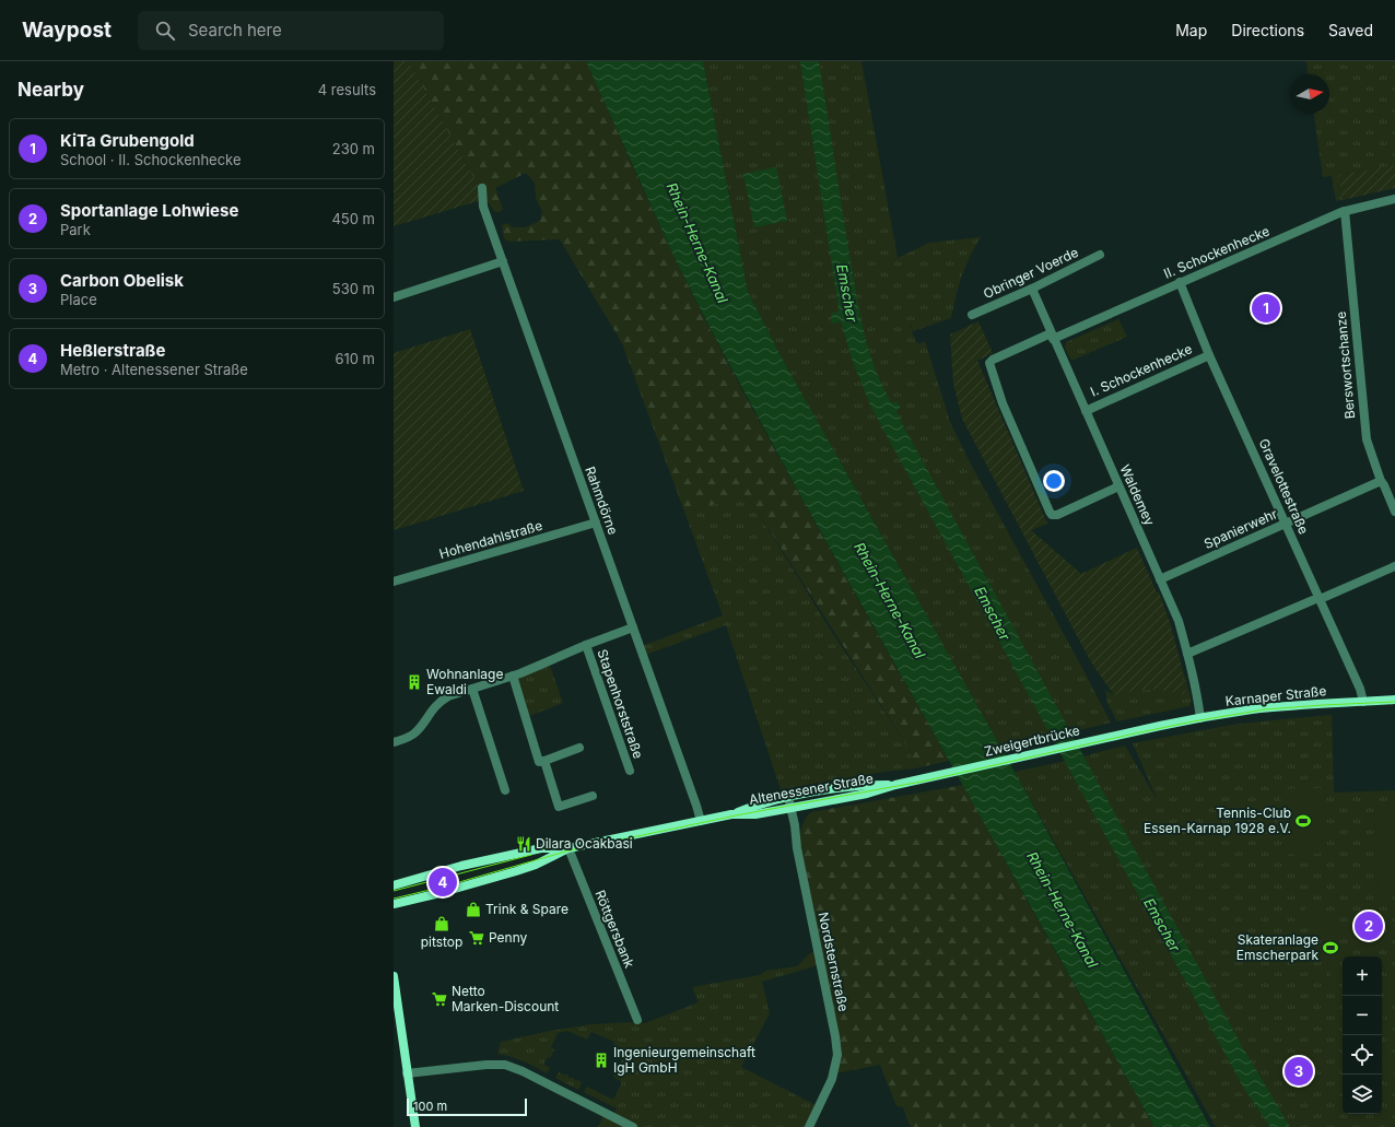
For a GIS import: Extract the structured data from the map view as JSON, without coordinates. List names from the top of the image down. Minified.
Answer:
{"streets":{"main road":["Karnaper Straße","Zweigertbrücke","Altenessener Straße"],"street":["II. Schockenhecke","Obringer Voerde","Berswortschanze","I. Schockenhecke","Gravelottestraße","Waldemey","Rahmdörne","Spanierwehr","Hohendahlstraße","Stapenhorststraße","Röttgersbank","Nordsternstraße"]},"crossings":[["II. Schockenhecke","Berswortschanze"],["II. Schockenhecke","Gravelottestraße"],["II. Schockenhecke","Waldemey"],["Obringer Voerde","Waldemey"],["Berswortschanze","Spanierwehr"],["I. Schockenhecke","Gravelottestraße"],["I. Schockenhecke","Waldemey"],["Gravelottestraße","Spanierwehr"],["Gravelottestraße","Karnaper Straße"],["Waldemey","Spanierwehr"],["Waldemey","Karnaper Straße"],["Rahmdörne","Hohendahlstraße"],["Rahmdörne","Stapenhorststraße"],["Rahmdörne","Altenessener Straße"],["Karnaper Straße","Zweigertbrücke"],["Zweigertbrücke","Altenessener Straße"],["Altenessener Straße","Röttgersbank"],["Altenessener Straße","Nordsternstraße"]],"water":["Rhein-Herne-Kanal","Emscher"],"places":{"building":["Wohnanlage Ewaldi","Ingenieurgemeinschaft IgH GmbH"],"sports":["Tennis-Club Essen-Karnap 1928 e.V.","Skateranlage Emscherpark"],"restaurant":["Dilara Ocakbasi"],"shop":["Trink & Spare","pitstop"],"supermarket":["Penny","Netto Marken-Discount"]},"scale_bar":"100 m","north":"right","page":{"header":"Waypost","search":"Search here","nav":["Map","Directions","Saved"],"heading":["Nearby","4 results"],"list":[{"mark":"1","name":"KiTa Grubengold","note":"School · II. Schockenhecke","value":"230 m"},{"mark":"2","name":"Sportanlage Lohwiese","note":"Park","value":"450 m"},{"mark":"3","name":"Carbon Obelisk","note":"Place","value":"530 m"},{"mark":"4","name":"Heßlerstraße","note":"Metro · Altenessener Straße","value":"610 m"}],"pins":["1","4","2","3"],"map_buttons":["+","−"],"scale":"100 m"}}
